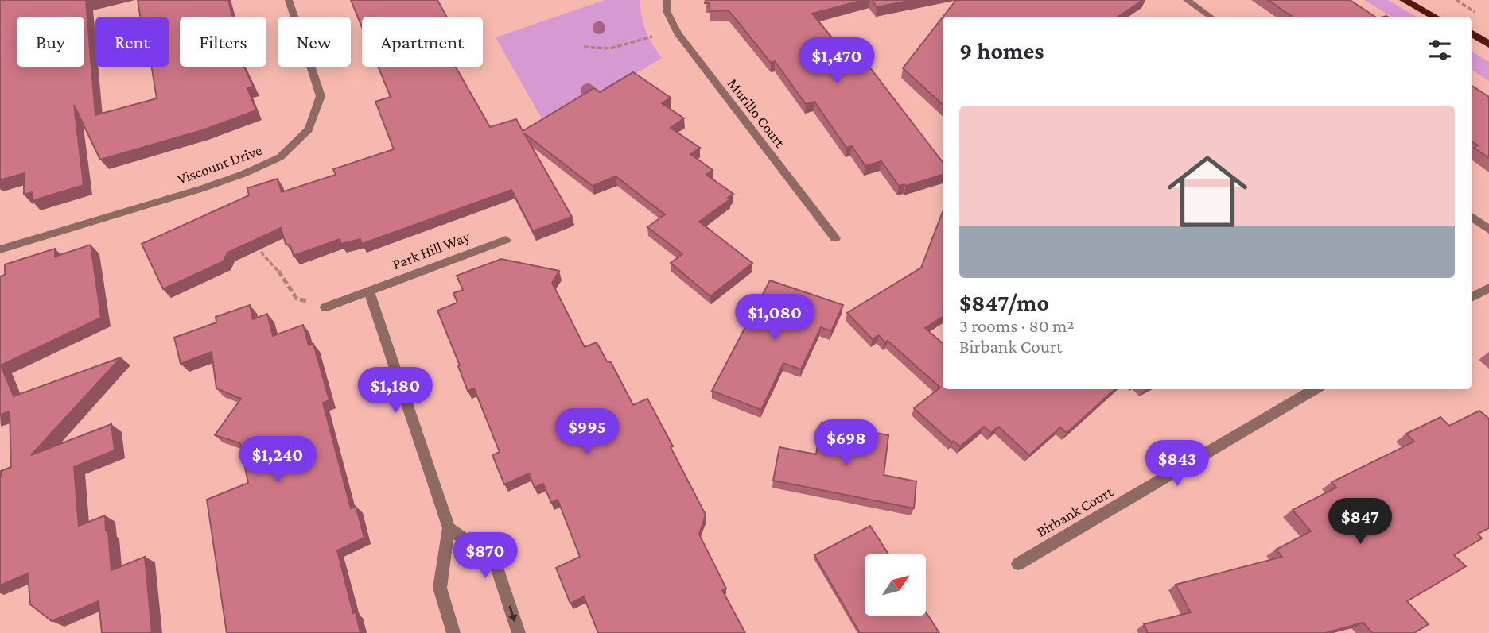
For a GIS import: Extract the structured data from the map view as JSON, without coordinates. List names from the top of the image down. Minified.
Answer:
{"streets":{"street":["Murillo Court","Viscount Drive","Park Hill Way","Birbank Court"]},"north":"top right","page":{"chip":["Buy","Rent","Filters","New","Apartment"],"heading":"9 homes","price":["$1,470","$1,080","$1,180","$995","$698","$1,240","$843","$847","$870"],"list":[{"name":"$847/mo","note":"3 rooms · 80 m² · Birbank Court"}]}}
